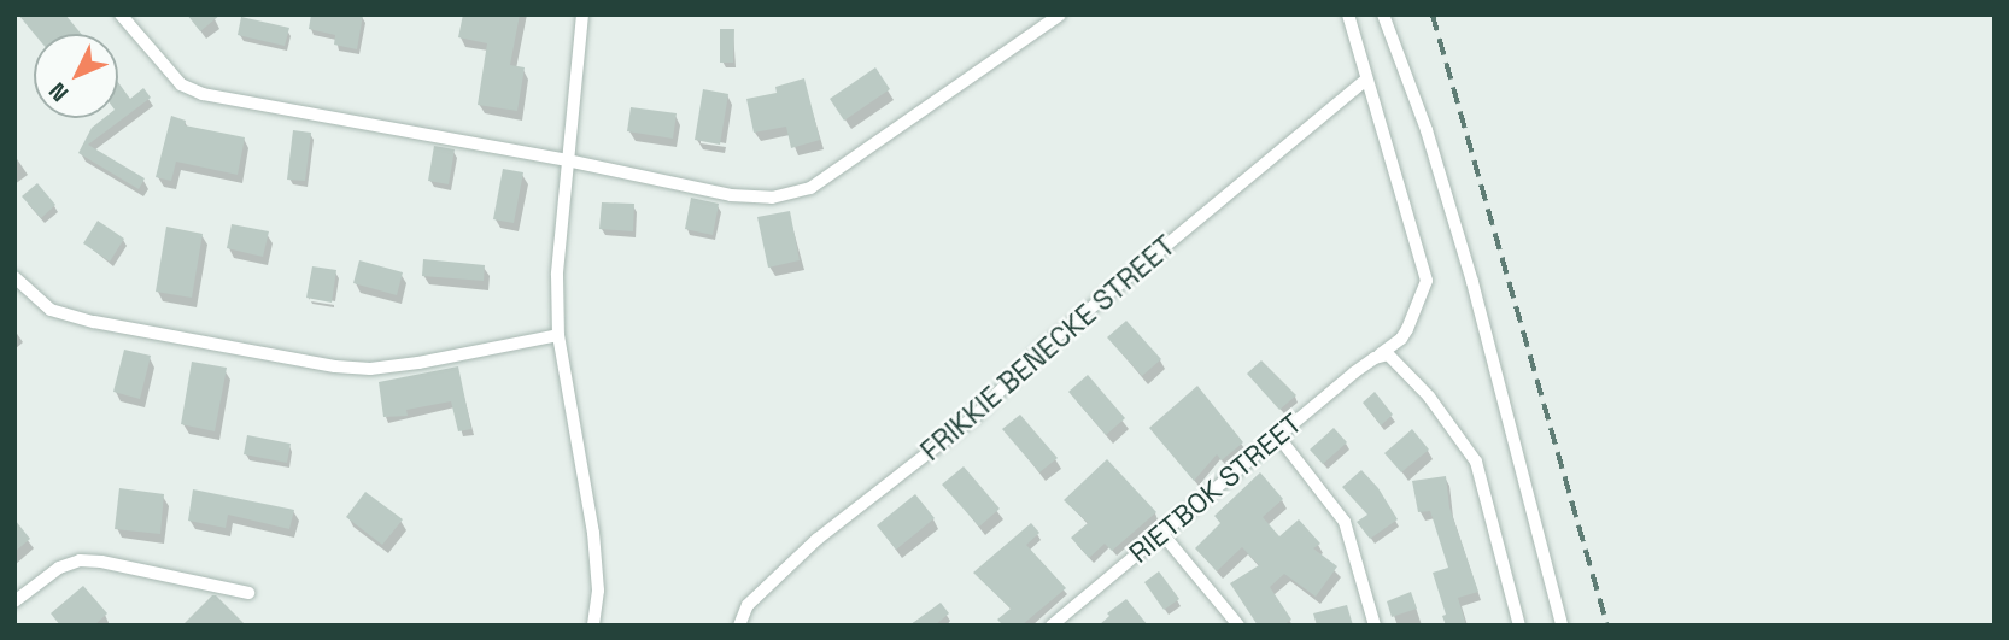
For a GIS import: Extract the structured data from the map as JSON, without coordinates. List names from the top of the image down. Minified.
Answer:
{"streets":{"street":["FRIKKIE BENECKE STREET","RIETBOK STREET"]},"crossings":[["FRIKKIE BENECKE STREET","RIETBOK STREET"]],"north":"bottom left"}
